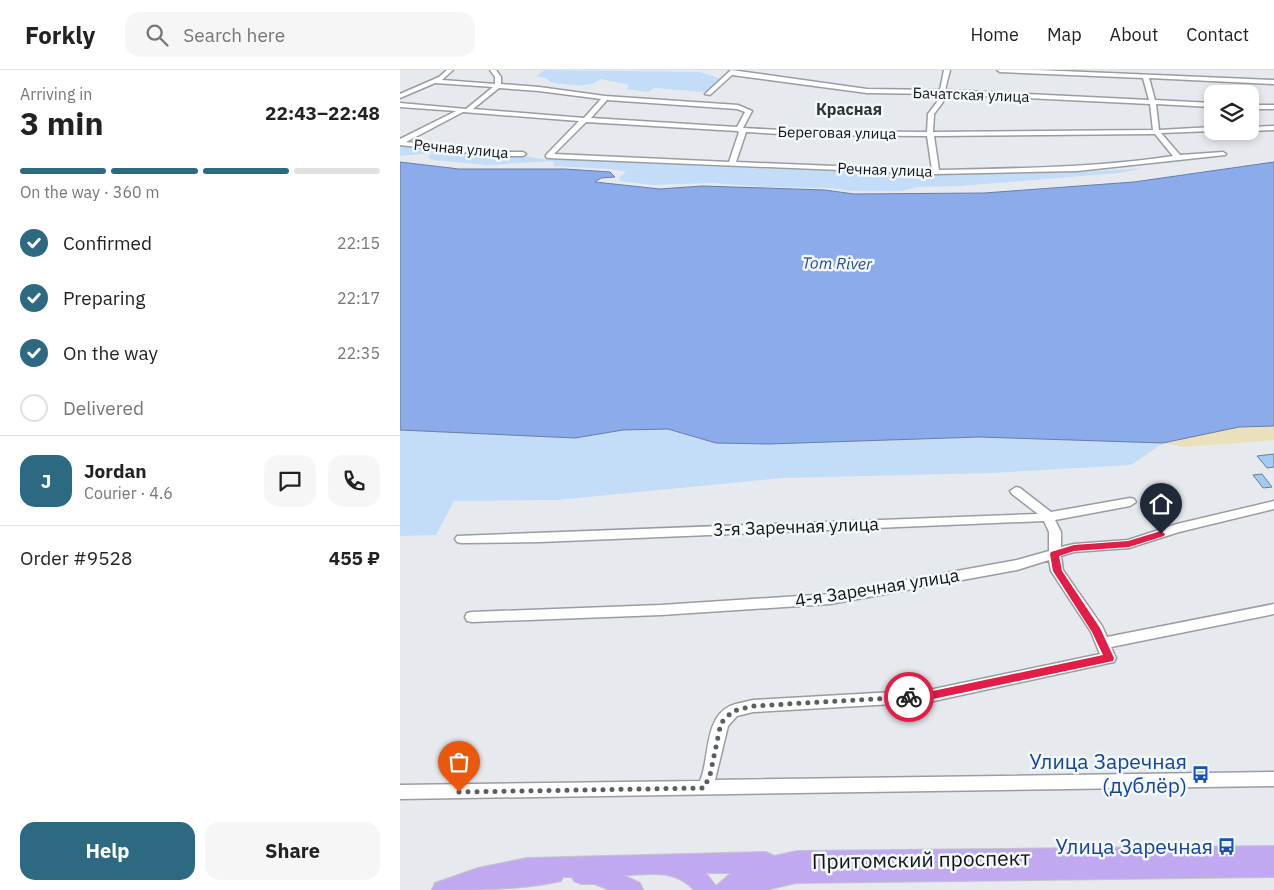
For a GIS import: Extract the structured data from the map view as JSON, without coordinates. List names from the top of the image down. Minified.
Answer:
{"streets":{"main road":["Притомский проспект"],"street":["Бачатская улица","Береговая улица","Речная улица","3-я Заречная улица","4-я Заречная улица"]},"crossings":[["Береговая улица","Речная улица"]],"districts":["Красная"],"water":["Tom River"],"places":{"bus stop":["Улица Заречная (дублёр)","Улица Заречная"]},"page":{"header":"Forkly","search":"Search here","nav":["Home","Map","About","Contact"],"heading":["3 min","Arriving in","22:43–22:48"],"panel":["Jordan","Courier · 4.6","Order #9528","455 ₽"],"bar":"On the way · 360 m","list":[["Confirmed","22:15"],["Preparing","22:17"],["On the way","22:35"],"Delivered"],"round":"J","buttons":["Help","Share"]}}
